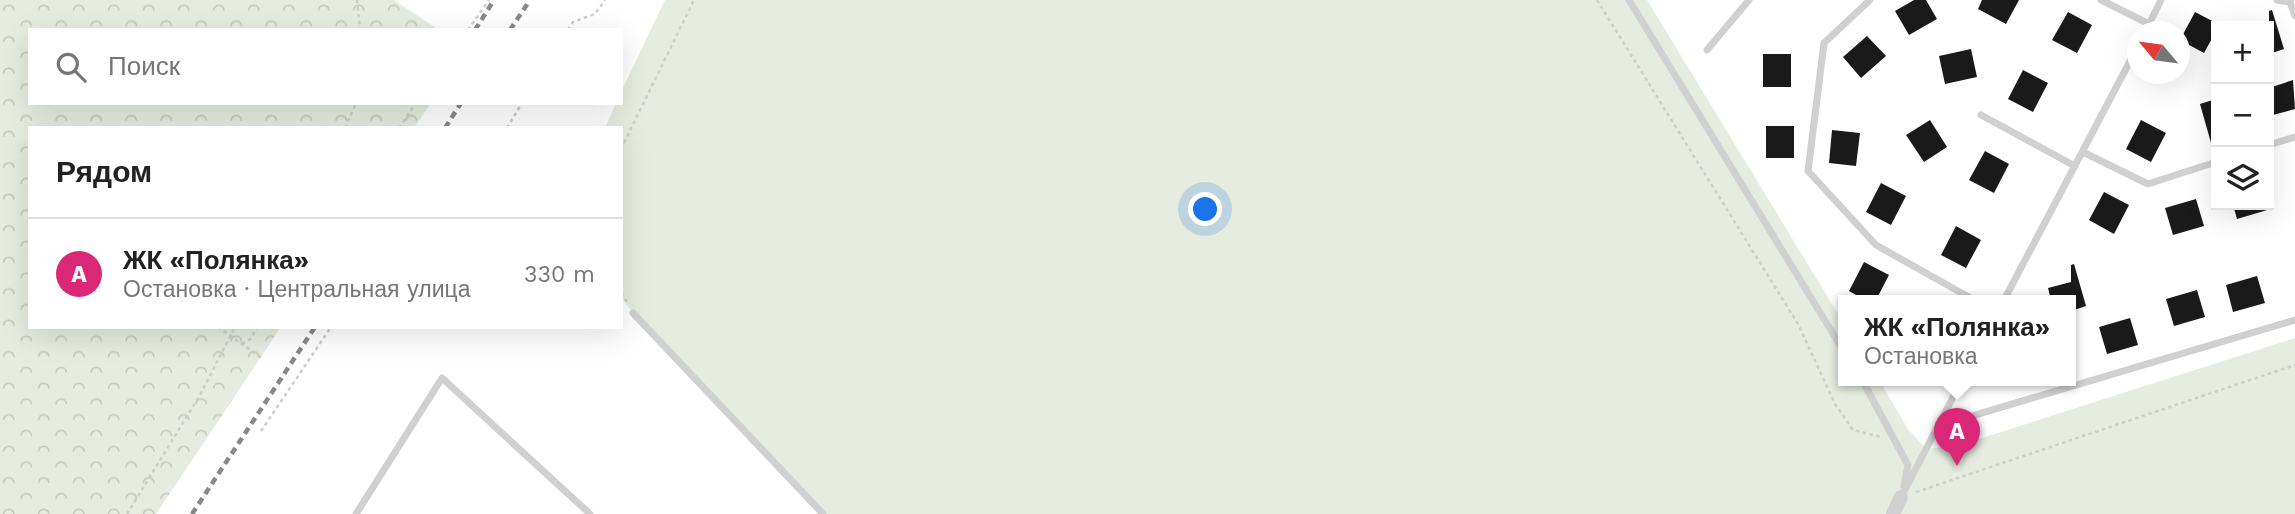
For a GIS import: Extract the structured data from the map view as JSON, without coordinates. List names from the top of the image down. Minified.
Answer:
{"north":"top left","page":{"map_buttons":["+","−"],"search":"Поиск","heading":"Рядом","list":[{"mark":"A","name":"ЖК «Полянка»","note":"Остановка · Центральная улица","value":"330 m"}],"popup":["ЖК «Полянка»","Остановка"],"pins":"A"}}
